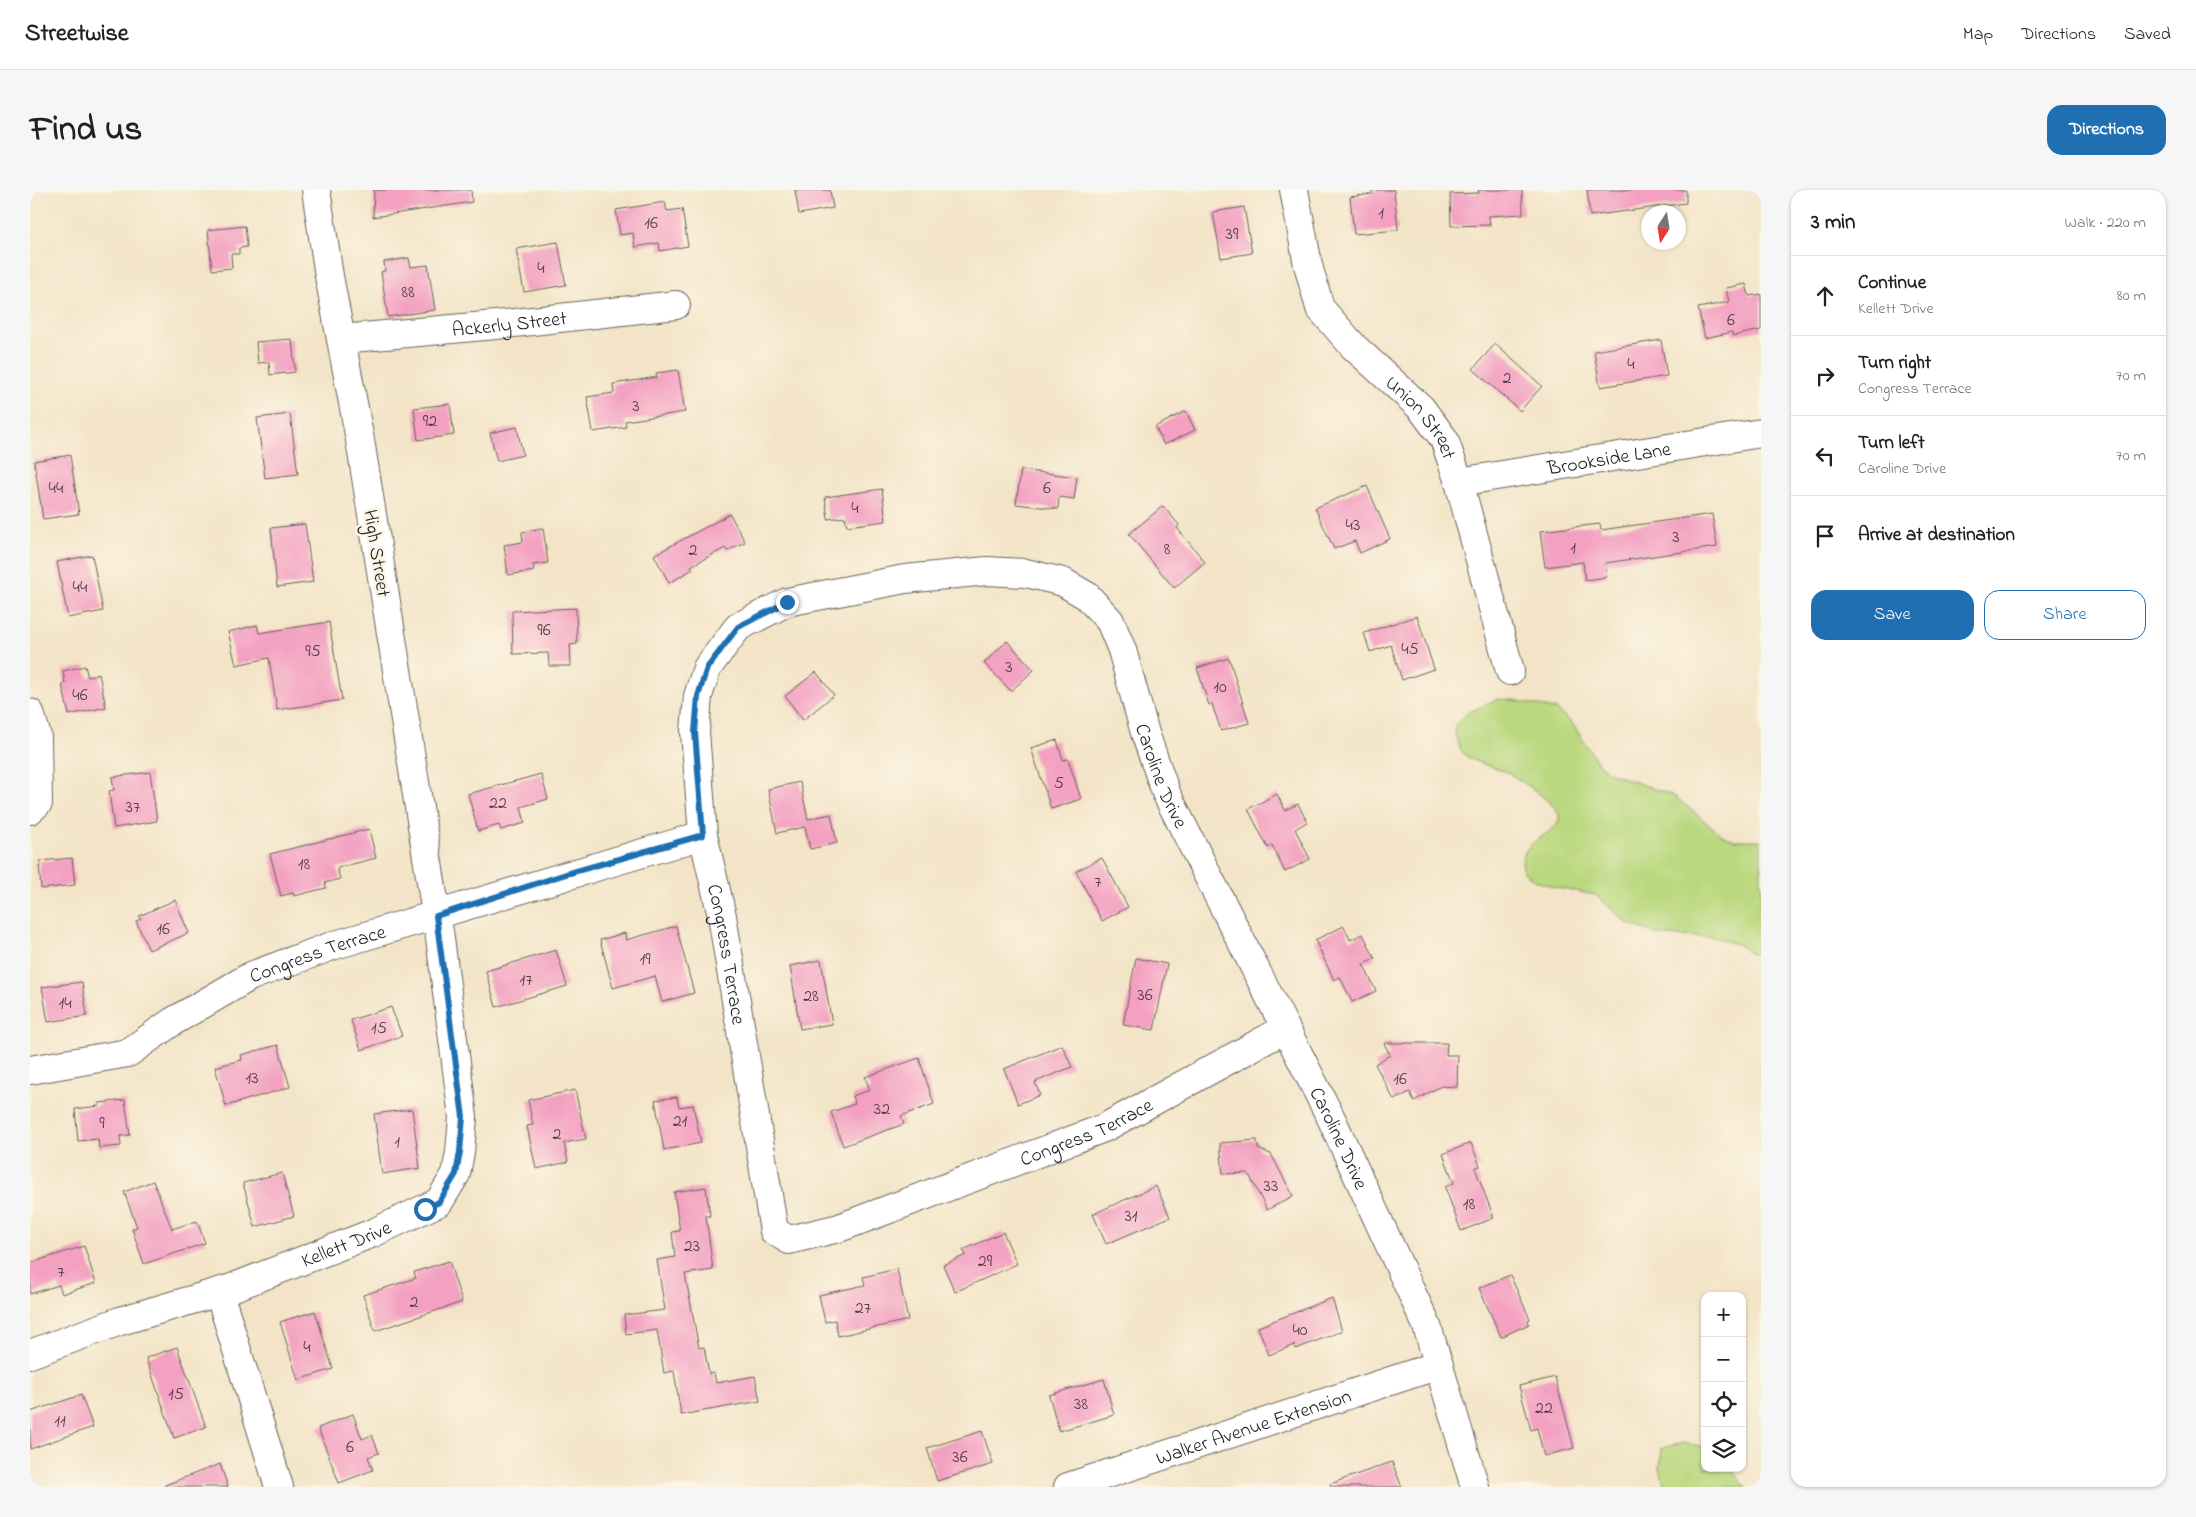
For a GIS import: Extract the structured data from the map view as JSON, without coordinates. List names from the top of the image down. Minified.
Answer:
{"streets":{"street":["Ackerly Street","Union Street","Brookside Lane","High Street","Caroline Drive","Congress Terrace","Kellett Drive","Walker Avenue Extension"]},"crossings":[["Ackerly Street","High Street"],["Union Street","Brookside Lane"],["High Street","Congress Terrace"],["High Street","Kellett Drive"],["Caroline Drive","Congress Terrace"],["Caroline Drive","Walker Avenue Extension"],["Congress Terrace","Kellett Drive"]],"house_numbers":["1","16","39","4","88","6","4","2","3","92","44","6","4","43","3","1","8","2","44","96","45","95","3","10","46","5","22","37","18","7","16","19","17","36","28","14","15","13","16","32","21","9","2","1","33","18","31","23","29","7","2","27","40","4","15","38","22","11","6","36"],"north":"bottom","page":{"header":"Streetwise","nav":["Map","Directions","Saved"],"title":"Find us","buttons":["Directions",["Save","Share"]],"heading":["3 min","Walk · 220 m"],"list":[["Continue","Kellett Drive","80 m"],["Turn right","Congress Terrace","70 m"],["Turn left","Caroline Drive","70 m"],"Arrive at destination"],"map_buttons":["+","−"]}}
